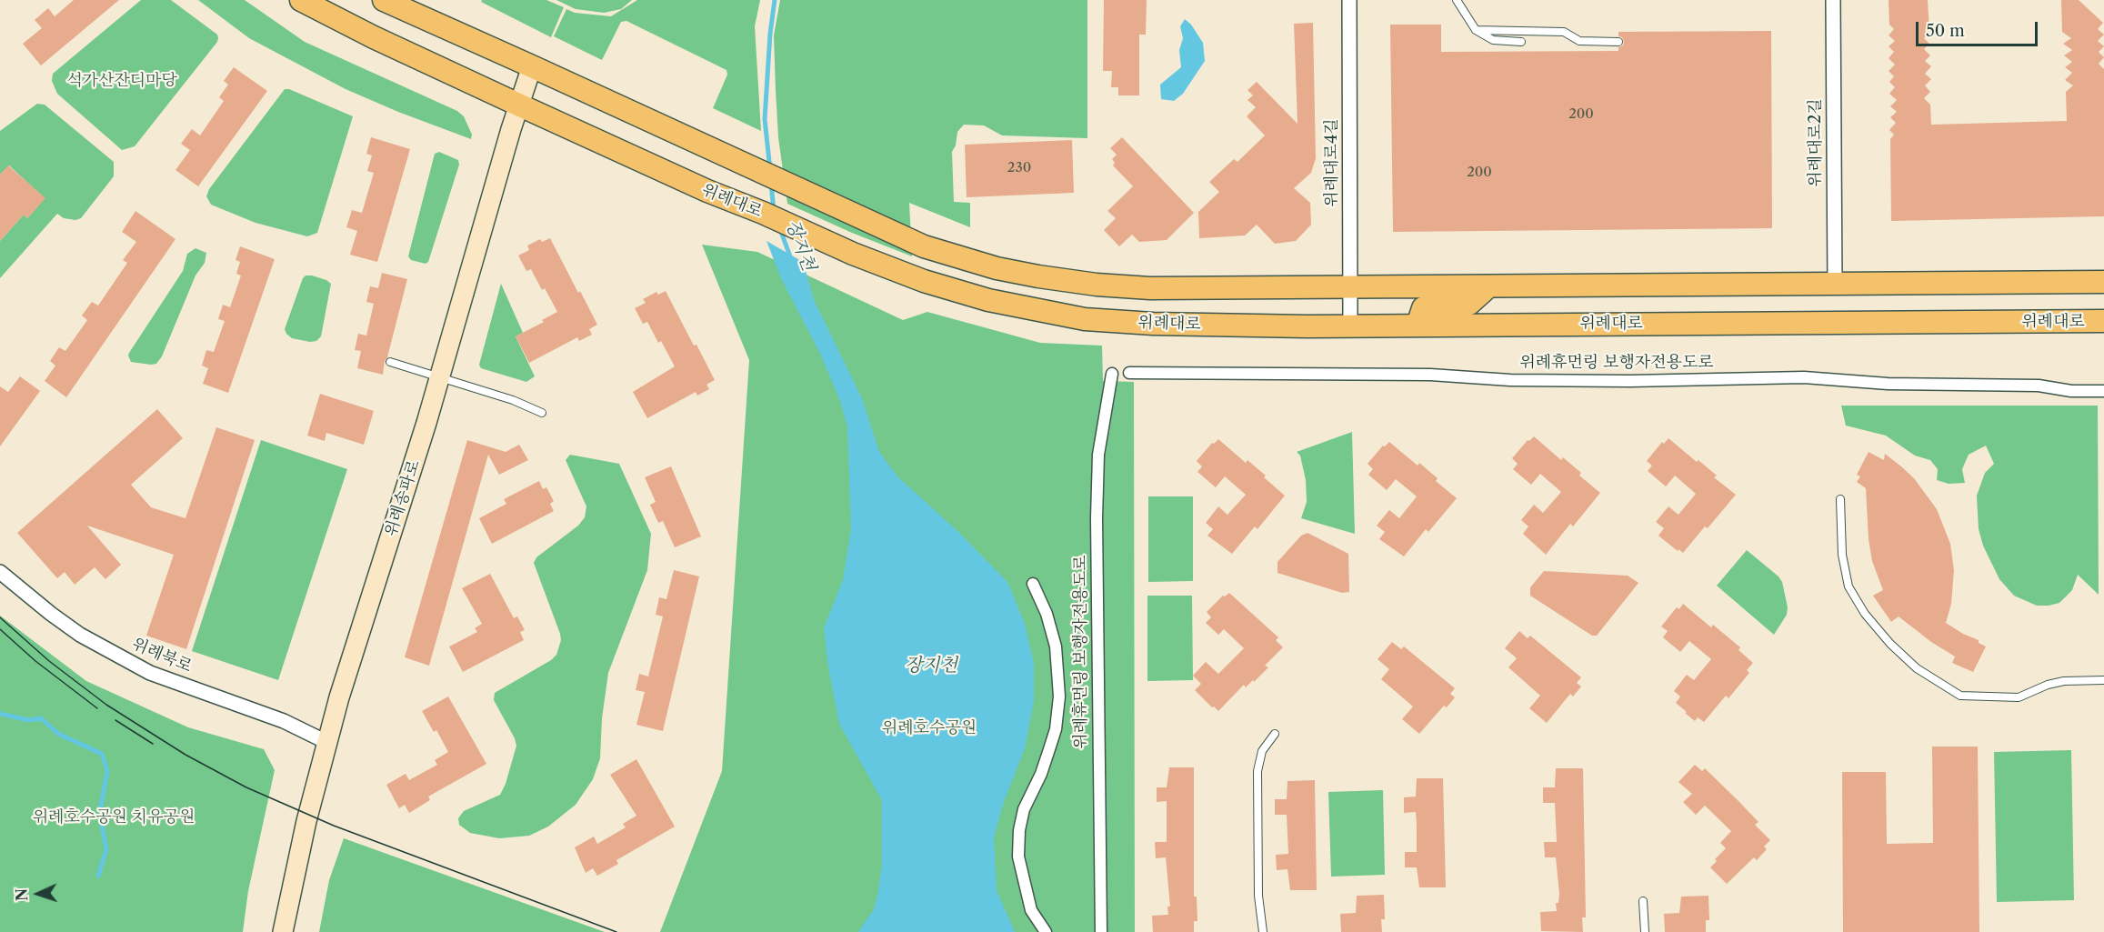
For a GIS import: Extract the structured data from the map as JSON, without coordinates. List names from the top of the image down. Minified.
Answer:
{"streets":{"main road":["위례대로","위례송파로"],"street":["위례대로2길","위례대로4길","위례휴먼링 보행자전용도로","위례북로"]},"crossings":[["위례대로4길","위례대로"],["위례대로","위례송파로"],["위례송파로","위례북로"]],"water":["장지천"],"parks":["석가산잔디마당","위례호수공원","위례호수공원 치유공원"],"house_numbers":["200","230","200"],"scale_bar":"50 m","north":"left"}
